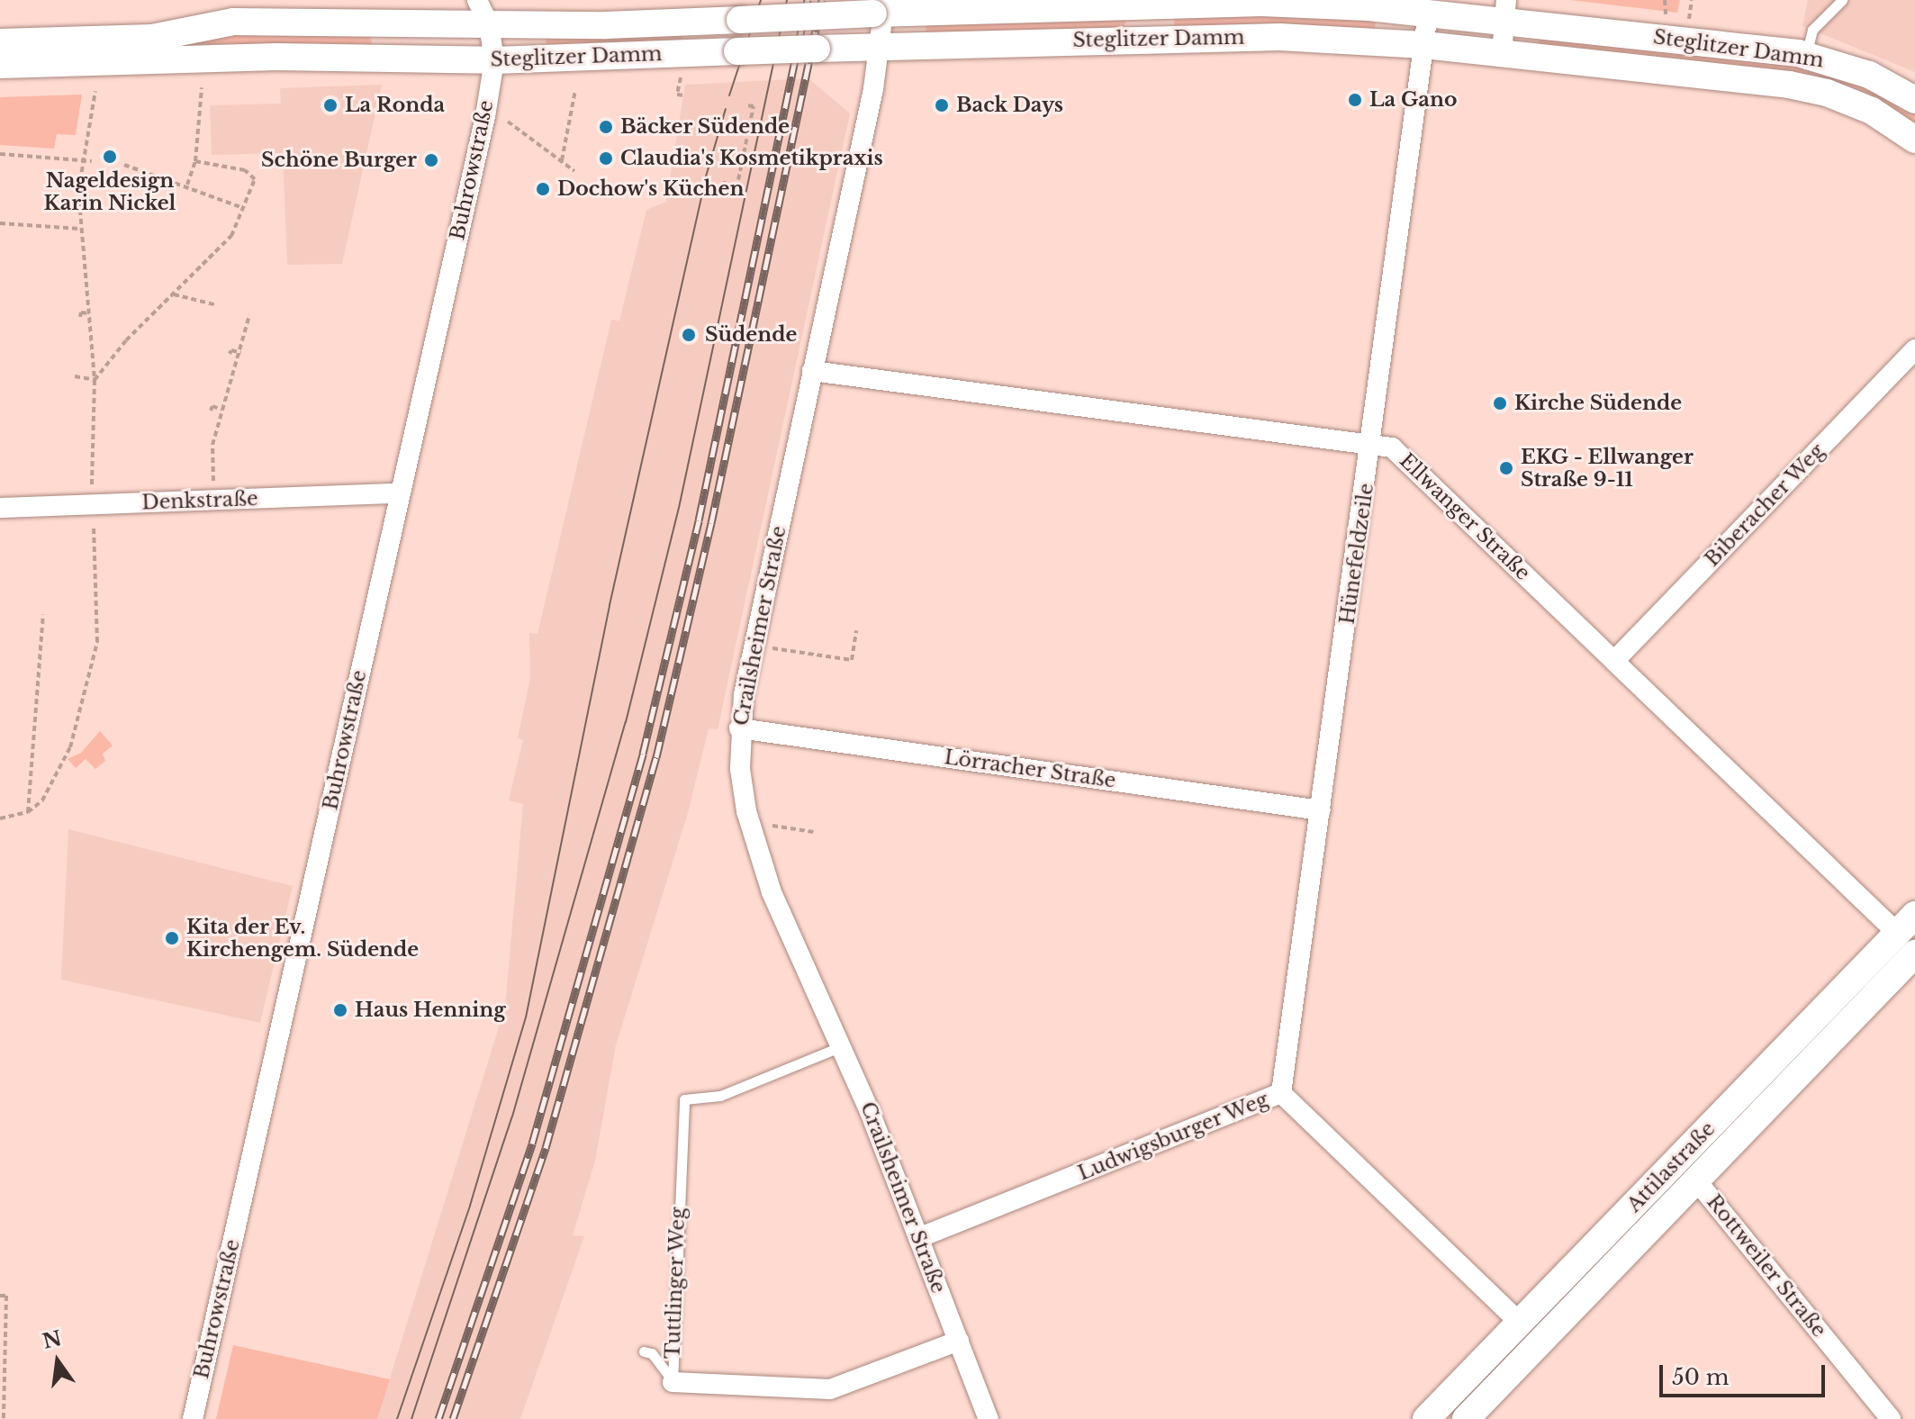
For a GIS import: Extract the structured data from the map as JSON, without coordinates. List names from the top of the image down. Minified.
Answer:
{"streets":{"main road":["Steglitzer Damm","Attilastraße"],"street":["Buhrowstraße","Denkstraße","Biberacher Weg","Ellwanger Straße","Hünefeldzeile","Crailsheimer Straße","Lörracher Straße","Ludwigsburger Weg","Rottweiler Straße","Tuttlinger Weg"]},"crossings":[["Steglitzer Damm","Buhrowstraße"],["Steglitzer Damm","Hünefeldzeile"],["Steglitzer Damm","Crailsheimer Straße"],["Buhrowstraße","Denkstraße"],["Biberacher Weg","Ellwanger Straße"],["Ellwanger Straße","Hünefeldzeile"],["Ellwanger Straße","Crailsheimer Straße"],["Ellwanger Straße","Attilastraße"],["Hünefeldzeile","Lörracher Straße"],["Hünefeldzeile","Ludwigsburger Weg"],["Crailsheimer Straße","Lörracher Straße"],["Crailsheimer Straße","Ludwigsburger Weg"],["Crailsheimer Straße","Tuttlinger Weg"],["Ludwigsburger Weg","Attilastraße"],["Attilastraße","Rottweiler Straße"]],"places":["La Gano","La Ronda","Back Days","Bäcker Südende","Nageldesign Karin Nickel","Claudia's Kosmetikpraxis","Schöne Burger","Dochow's Küchen","Südende","Kirche Südende","EKG - Ellwanger Straße 9-11","Kita der Ev. Kirchengem. Südende","Haus Henning"],"scale_bar":"50 m","north":"top"}
